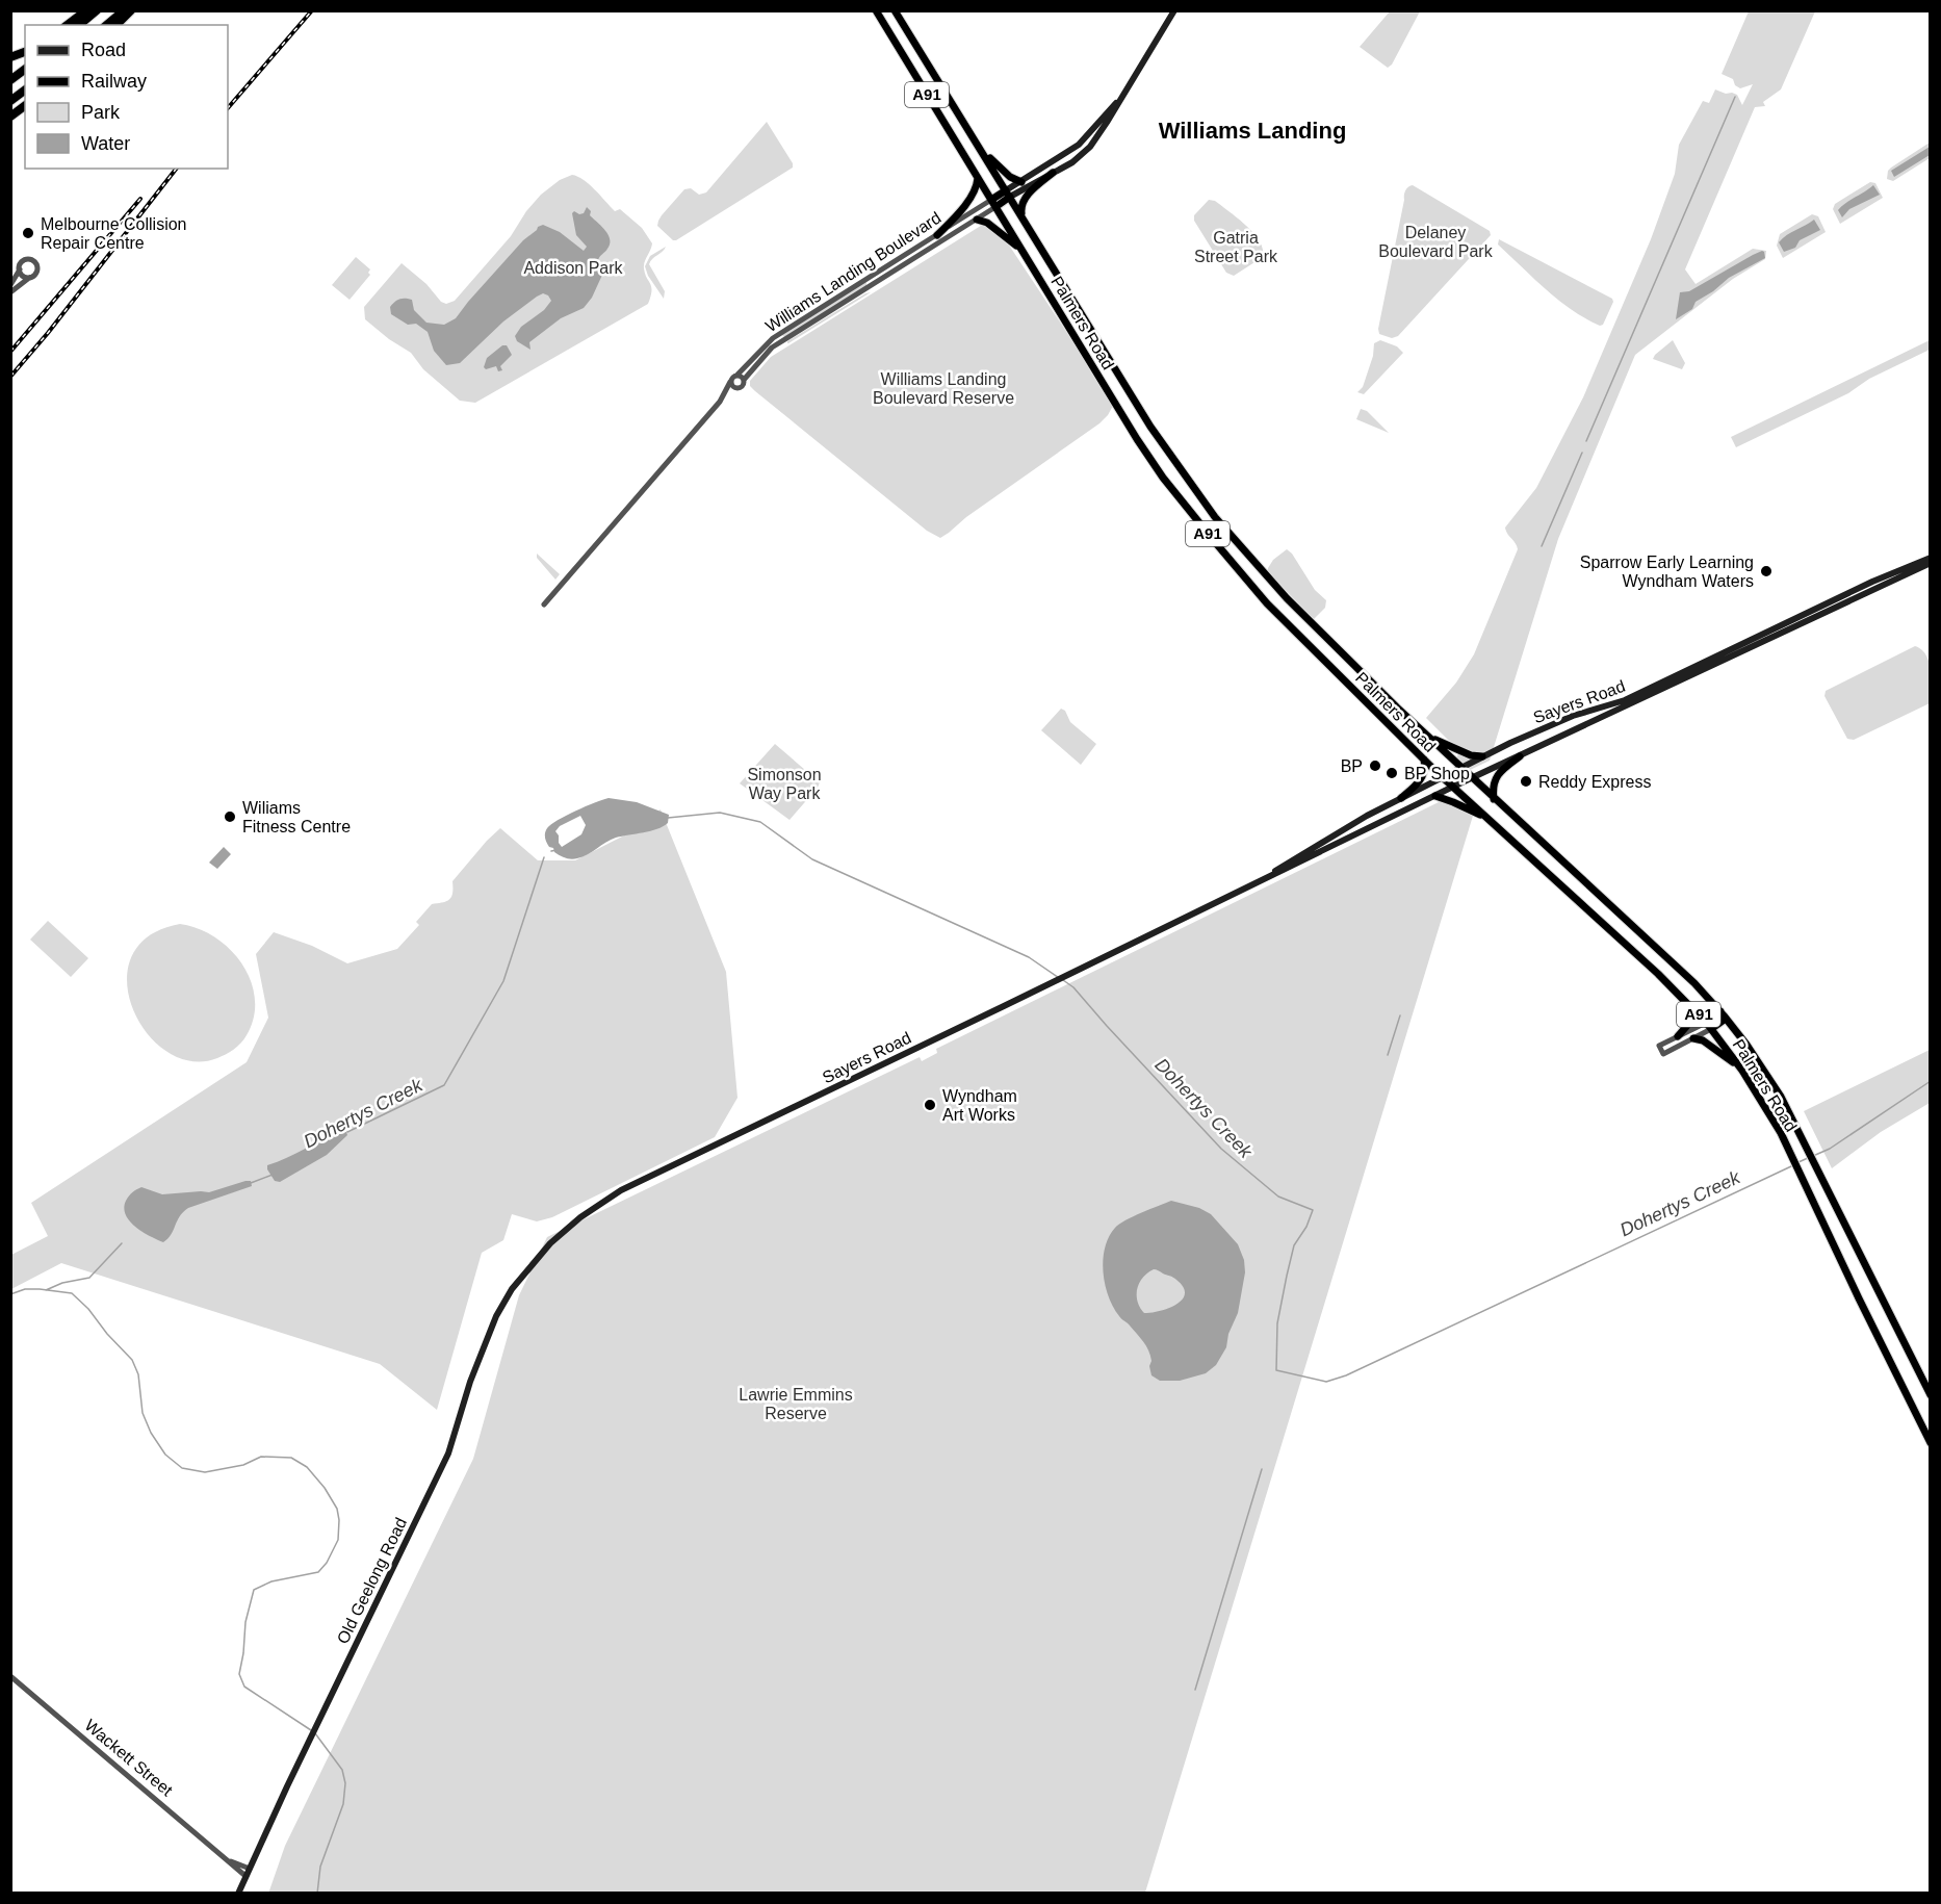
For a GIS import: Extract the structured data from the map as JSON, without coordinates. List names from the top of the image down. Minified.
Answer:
{"streets":{"highway":["A91","Palmers Road"],"main road":["Sayers Road","Old Geelong Road"],"street":["Williams Landing Boulevard","Wackett Street"]},"crossings":[["Williams Landing Boulevard","Palmers Road"],["Palmers Road","Sayers Road"],["Sayers Road","Old Geelong Road"],["Old Geelong Road","Wackett Street"]],"districts":["Williams Landing"],"water":["Dohertys Creek"],"parks":["Delaney Boulevard Park","Gatria Street Park","Addison Park","Williams Landing Boulevard Reserve","Simonson Way Park","Lawrie Emmins Reserve"],"places":["Melbourne Collision Repair Centre","Sparrow Early Learning Wyndham Waters","BP","BP Shop","Reddy Express","Wiliams Fitness Centre","Wyndham Art Works"],"legend":["Road","Railway","Park","Water"]}
